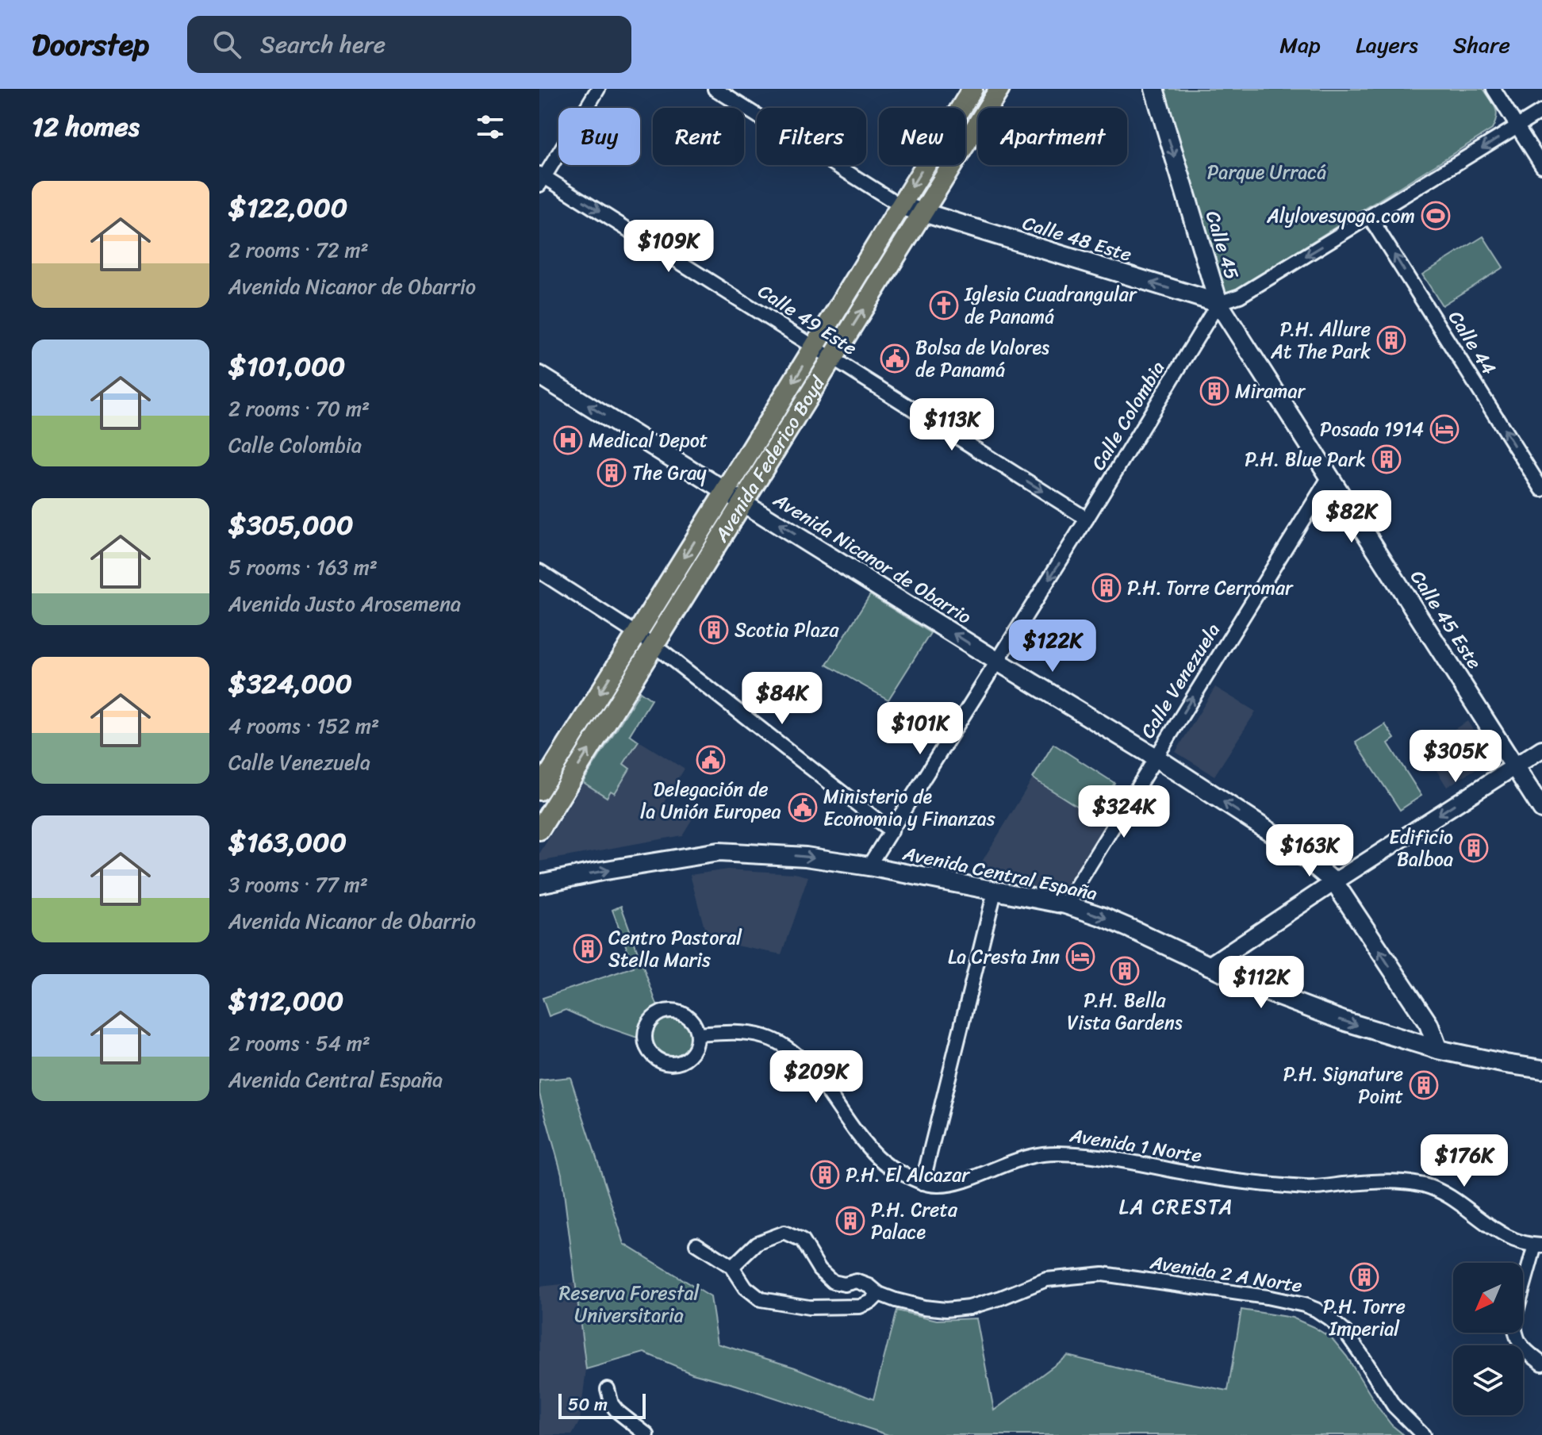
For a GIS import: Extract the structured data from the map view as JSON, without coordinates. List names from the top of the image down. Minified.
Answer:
{"streets":{"main road":["Calle 48 Este","Calle 45","Avenida Federico Boyd","Avenida Nicanor de Obarrio","Calle 45 Este","Avenida Central España"],"street":["Calle 49 Este","Calle 44","Calle Colombia","Calle Venezuela","Avenida 1 Norte","Avenida 2 A Norte"]},"crossings":[["Calle 48 Este","Calle 45"],["Calle 48 Este","Calle Colombia"],["Calle 48 Este","Avenida Federico Boyd"],["Calle 48 Este","Calle 45 Este"],["Calle 45","Calle Colombia"],["Calle 45","Calle 45 Este"],["Calle 49 Este","Calle Colombia"],["Calle 49 Este","Avenida Federico Boyd"],["Calle Colombia","Avenida Nicanor de Obarrio"],["Calle Colombia","Calle 45 Este"],["Calle Colombia","Avenida Central España"],["Avenida Federico Boyd","Avenida Nicanor de Obarrio"],["Avenida Nicanor de Obarrio","Calle Venezuela"],["Avenida Nicanor de Obarrio","Avenida Central España"],["Calle 45 Este","Calle Venezuela"],["Calle Venezuela","Avenida Central España"]],"one_way":["Calle 48 Este","Calle 45","Calle 49 Este","Calle 44","Avenida Nicanor de Obarrio","Calle Venezuela","Avenida Central España"],"districts":["LA CRESTA"],"parks":["Parque Urracá","Reserva Forestal Universitaria"],"places":{"sports":["Alylovesyoga.com"],"church":["Iglesia Cuadrangular de Panamá"],"building":["P.H. Allure At The Park","Miramar","P.H. Blue Park","The Gray","P.H. Torre Cerromar","Scotia Plaza","Edificio Balboa","Centro Pastoral Stella Maris","P.H. Bella Vista Gardens","P.H. Signature Point","P.H. El Alcazar","P.H. Creta Palace","P.H. Torre Imperial"],"public building":["Bolsa de Valores de Panamá","Delegación de la Unión Europea","Ministerio de Economia y Finanzas"],"hotel":["Posada 1914","La Cresta Inn"],"hospital":["Medical Depot"]},"scale_bar":"50 m","north":"bottom left","page":{"header":"Doorstep","search":"Search here","nav":["Map","Layers","Share"],"heading":"12 homes","chip":["Buy","Rent","Filters","New","Apartment"],"list":[{"name":"$122,000","note":"2 rooms · 72 m² · Avenida Nicanor de Obarrio"},{"name":"$101,000","note":"2 rooms · 70 m² · Calle Colombia"},{"name":"$305,000","note":"5 rooms · 163 m² · Avenida Justo Arosemena"},{"name":"$324,000","note":"4 rooms · 152 m² · Calle Venezuela"},{"name":"$163,000","note":"3 rooms · 77 m² · Avenida Nicanor de Obarrio"},{"name":"$112,000","note":"2 rooms · 54 m² · Avenida Central España"}],"price":["$109K","$113K","$82K","$122K","$84K","$101K","$305K","$324K","$163K","$112K","$209K","$176K"],"scale":"50 m"}}
